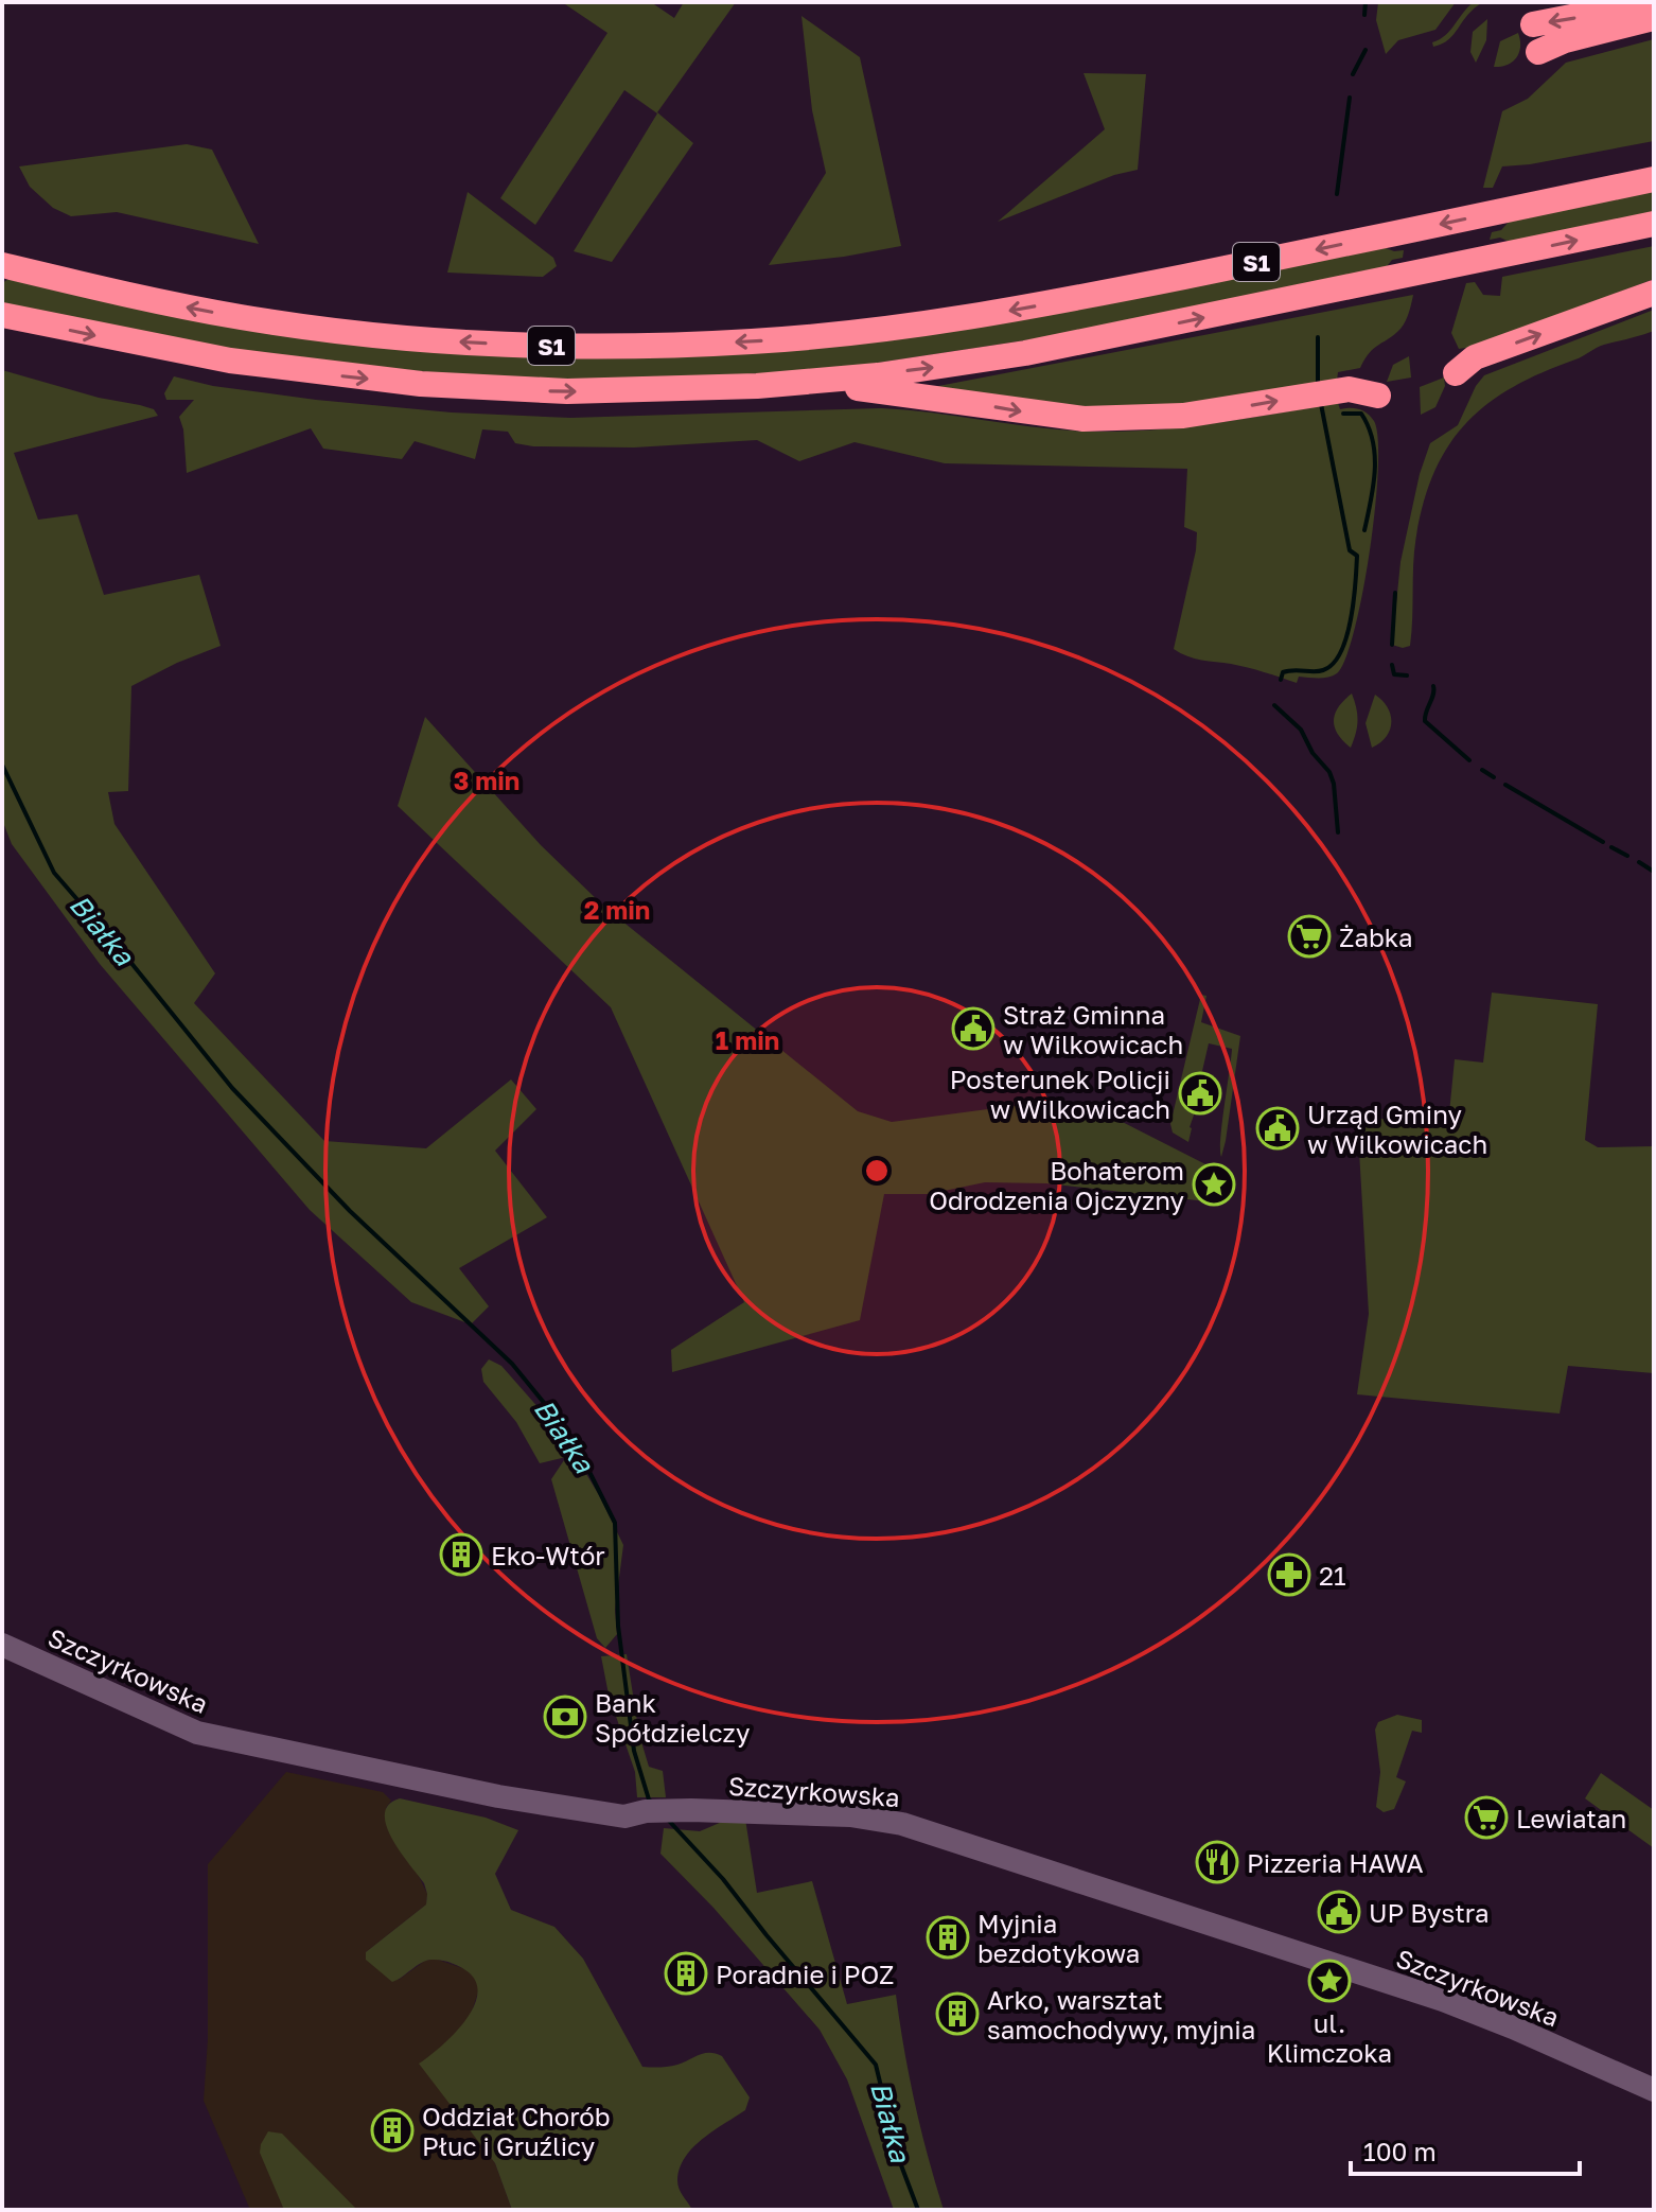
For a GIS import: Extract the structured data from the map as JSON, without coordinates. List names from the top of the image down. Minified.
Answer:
{"streets":{"highway":["S1"],"main road":["Szczyrkowska"]},"water":["Białka"],"places":{"supermarket":["Żabka","Lewiatan"],"public building":["Straż Gminna w Wilkowicach","Posterunek Policji w Wilkowicach","Urząd Gminy w Wilkowicach","UP Bystra"],"place":["Bohaterom Odrodzenia Ojczyzny","ul. Klimczoka"],"building":["Eko-Wtór","Myjnia bezdotykowa","Poradnie i POZ","Arko, warsztat samochodywy, myjnia","Oddział Chorób Płuc i Gruźlicy"],"pharmacy":["21"],"bank":["Bank Spółdzielczy"],"restaurant":["Pizzeria HAWA"]},"scale_bar":"100 m","rings":["3 min","2 min","1 min"]}
